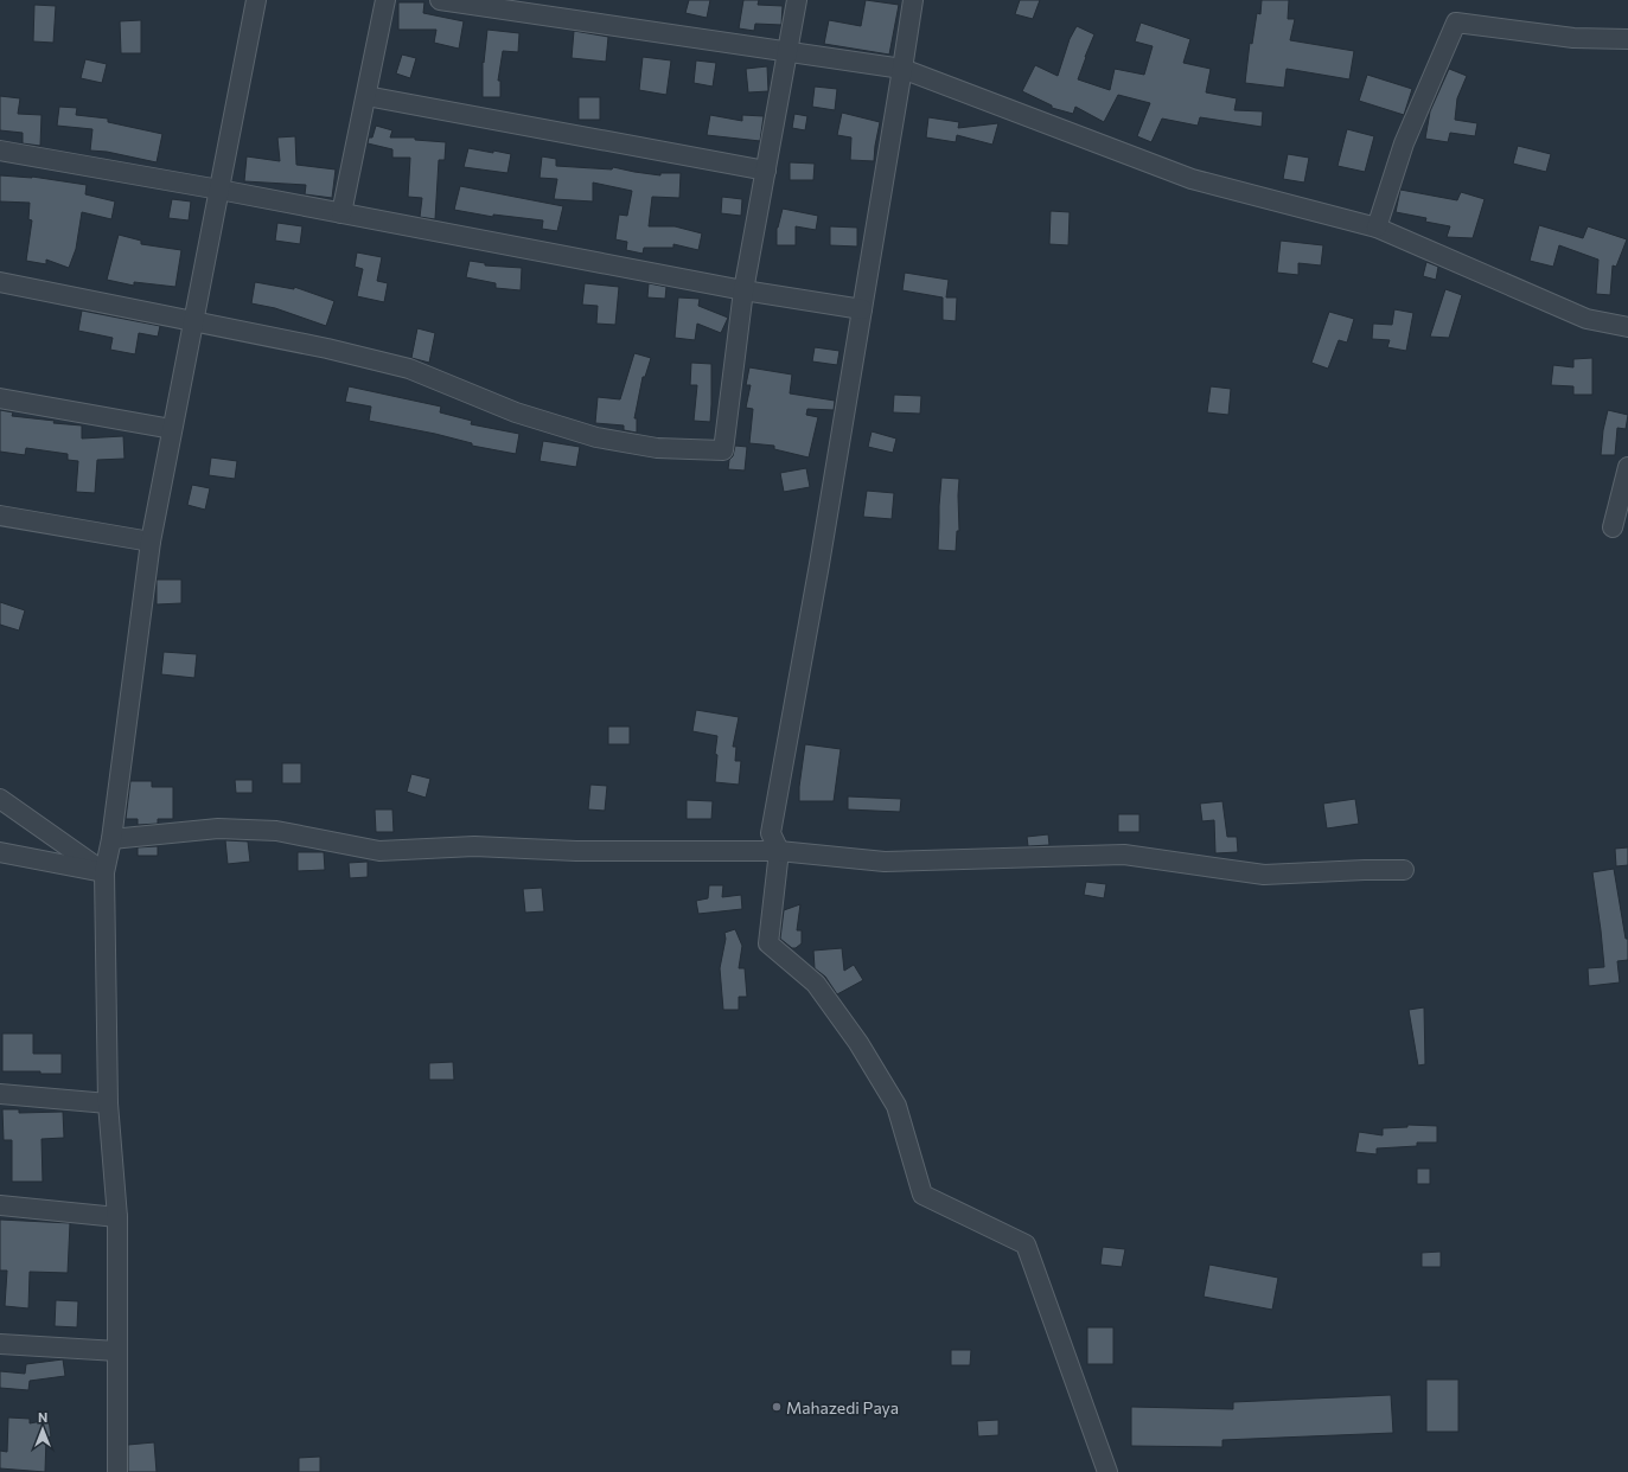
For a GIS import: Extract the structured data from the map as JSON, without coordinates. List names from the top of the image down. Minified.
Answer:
{"places":["Mahazedi Paya"],"north":"top"}
